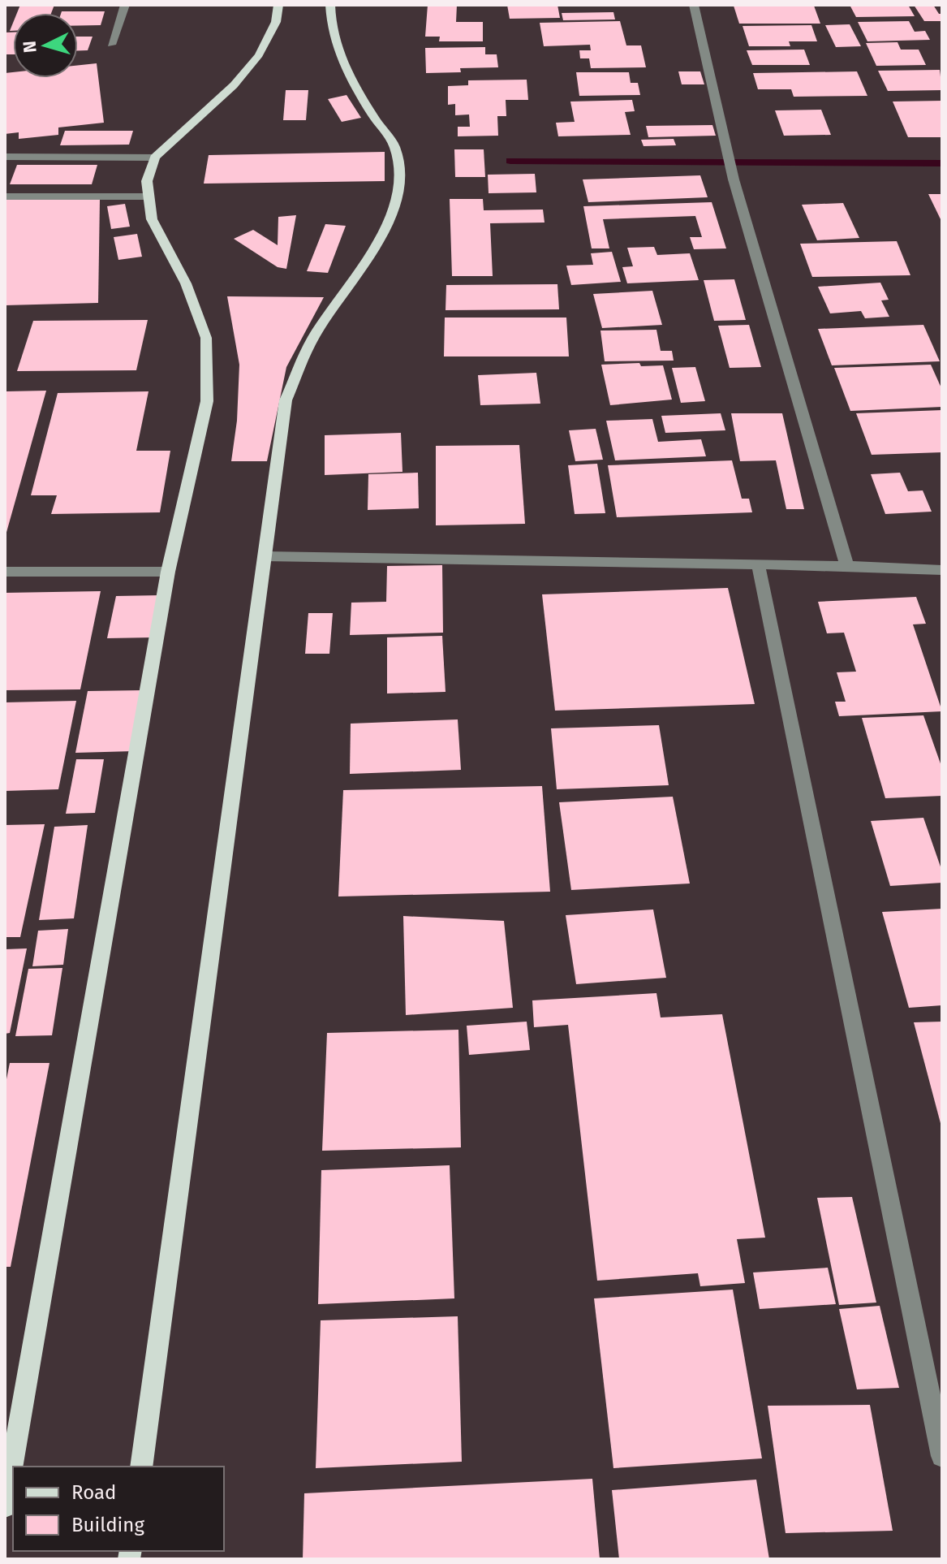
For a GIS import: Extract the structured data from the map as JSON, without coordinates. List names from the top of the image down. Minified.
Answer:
{"legend":["Road","Building"],"north":"left"}
